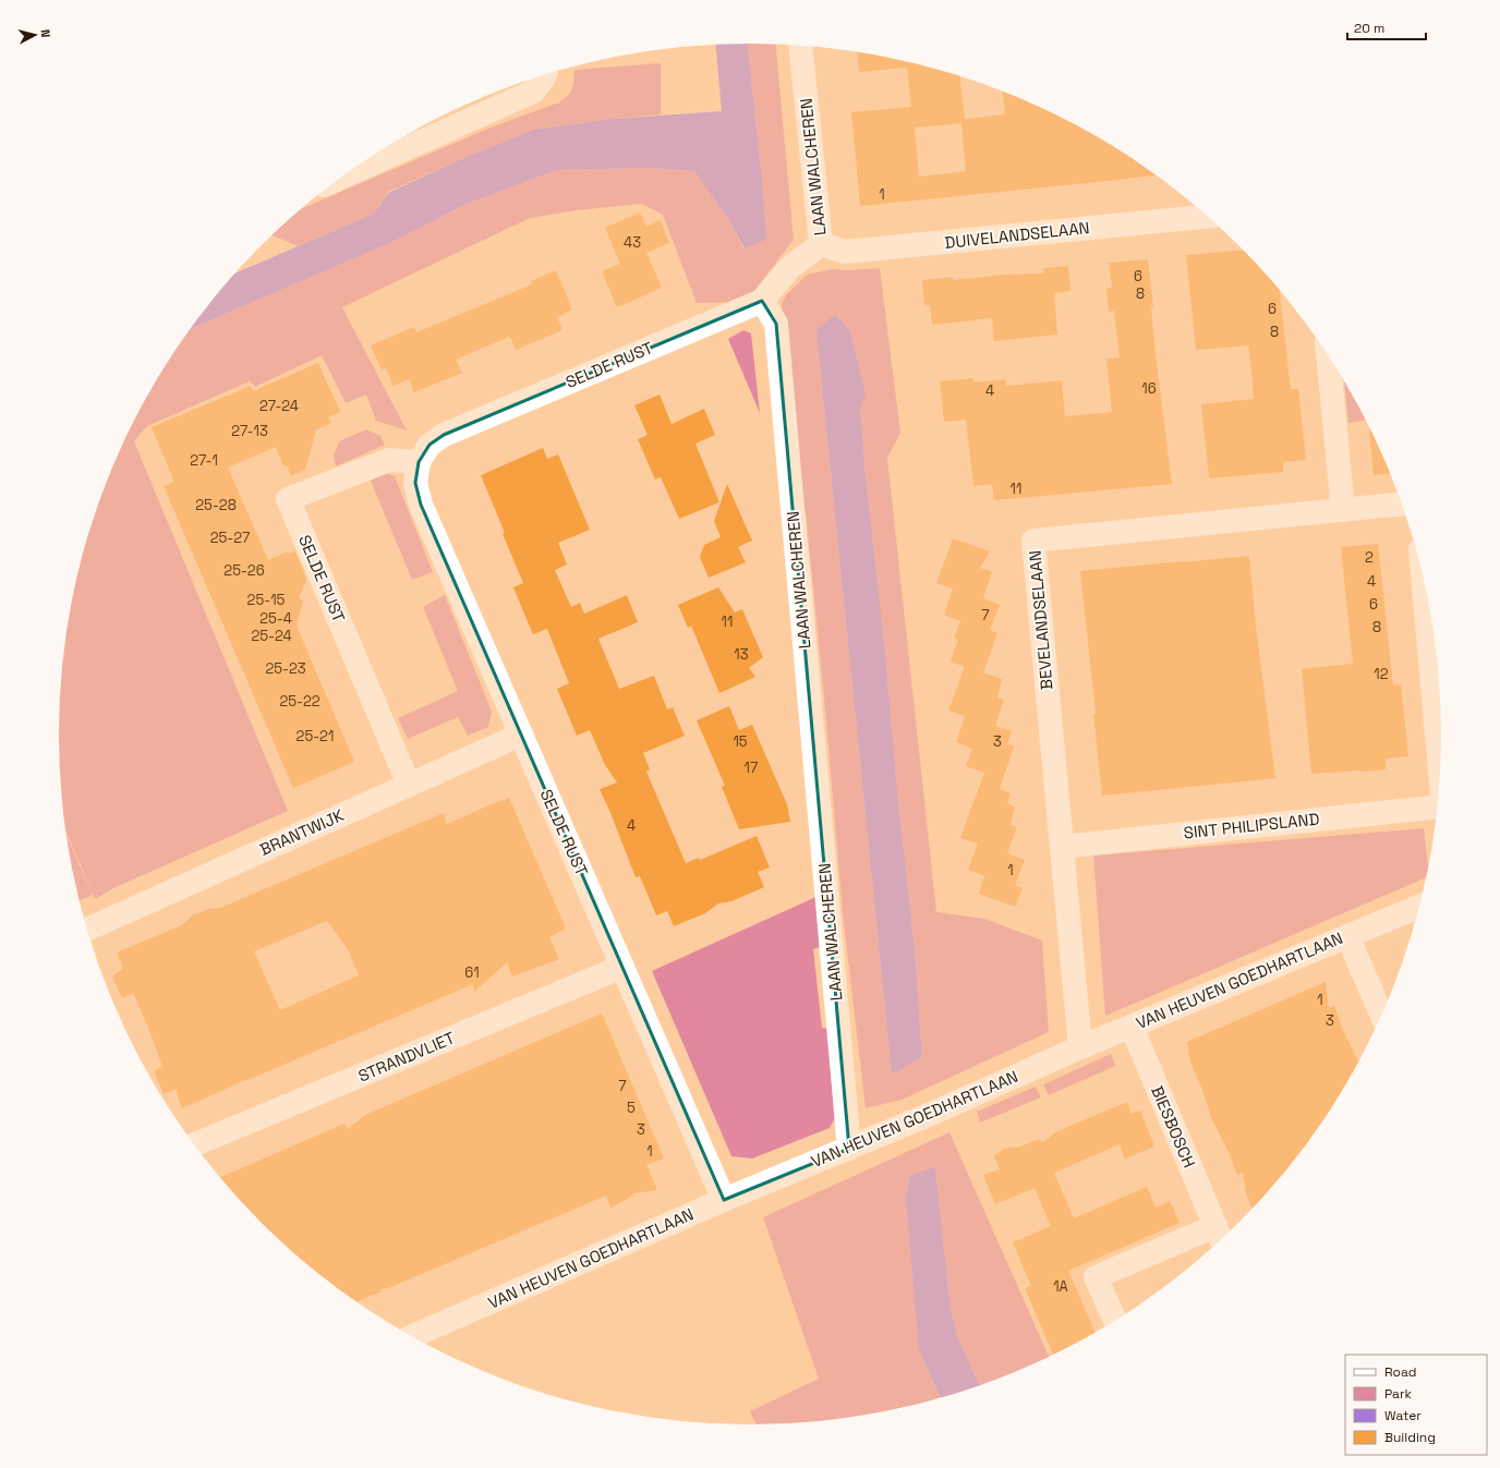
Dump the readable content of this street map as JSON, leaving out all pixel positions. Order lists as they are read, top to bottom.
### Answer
{
  "streets": {
    "street": [
      "LAAN WALCHEREN",
      "DUIVELANDSELAAN",
      "SELDE RUST",
      "BEVELANDSELAAN",
      "SINT PHILIPSLAND",
      "BRANTWIJK",
      "VAN HEUVEN GOEDHARTLAAN",
      "STRANDVLIET",
      "BIESBOSCH"
    ]
  },
  "crossings": [
    ["LAAN WALCHEREN", "DUIVELANDSELAAN"],
    ["LAAN WALCHEREN", "SELDE RUST"],
    ["LAAN WALCHEREN", "VAN HEUVEN GOEDHARTLAAN"],
    ["SELDE RUST", "BRANTWIJK"],
    ["SELDE RUST", "VAN HEUVEN GOEDHARTLAAN"],
    ["SELDE RUST", "STRANDVLIET"],
    ["BEVELANDSELAAN", "SINT PHILIPSLAND"],
    ["BEVELANDSELAAN", "VAN HEUVEN GOEDHARTLAAN"],
    ["VAN HEUVEN GOEDHARTLAAN", "BIESBOSCH"]
  ],
  "house_numbers": [
    "1",
    "43",
    "6",
    "8",
    "6",
    "8",
    "16",
    "4",
    "27-24",
    "27-13",
    "27-1",
    "11",
    "25-28",
    "25-27",
    "2",
    "25-26",
    "4",
    "25-15",
    "6",
    "7",
    "25-4",
    "11",
    "8",
    "25-24",
    "13",
    "25-23",
    "12",
    "25-22",
    "25-21",
    "15",
    "3",
    "17",
    "4",
    "1",
    "61",
    "1",
    "3",
    "7",
    "5",
    "3",
    "1",
    "1A"
  ],
  "legend": [
    "Road",
    "Park",
    "Water",
    "Building"
  ],
  "scale_bar": "20 m",
  "north": "right"
}
